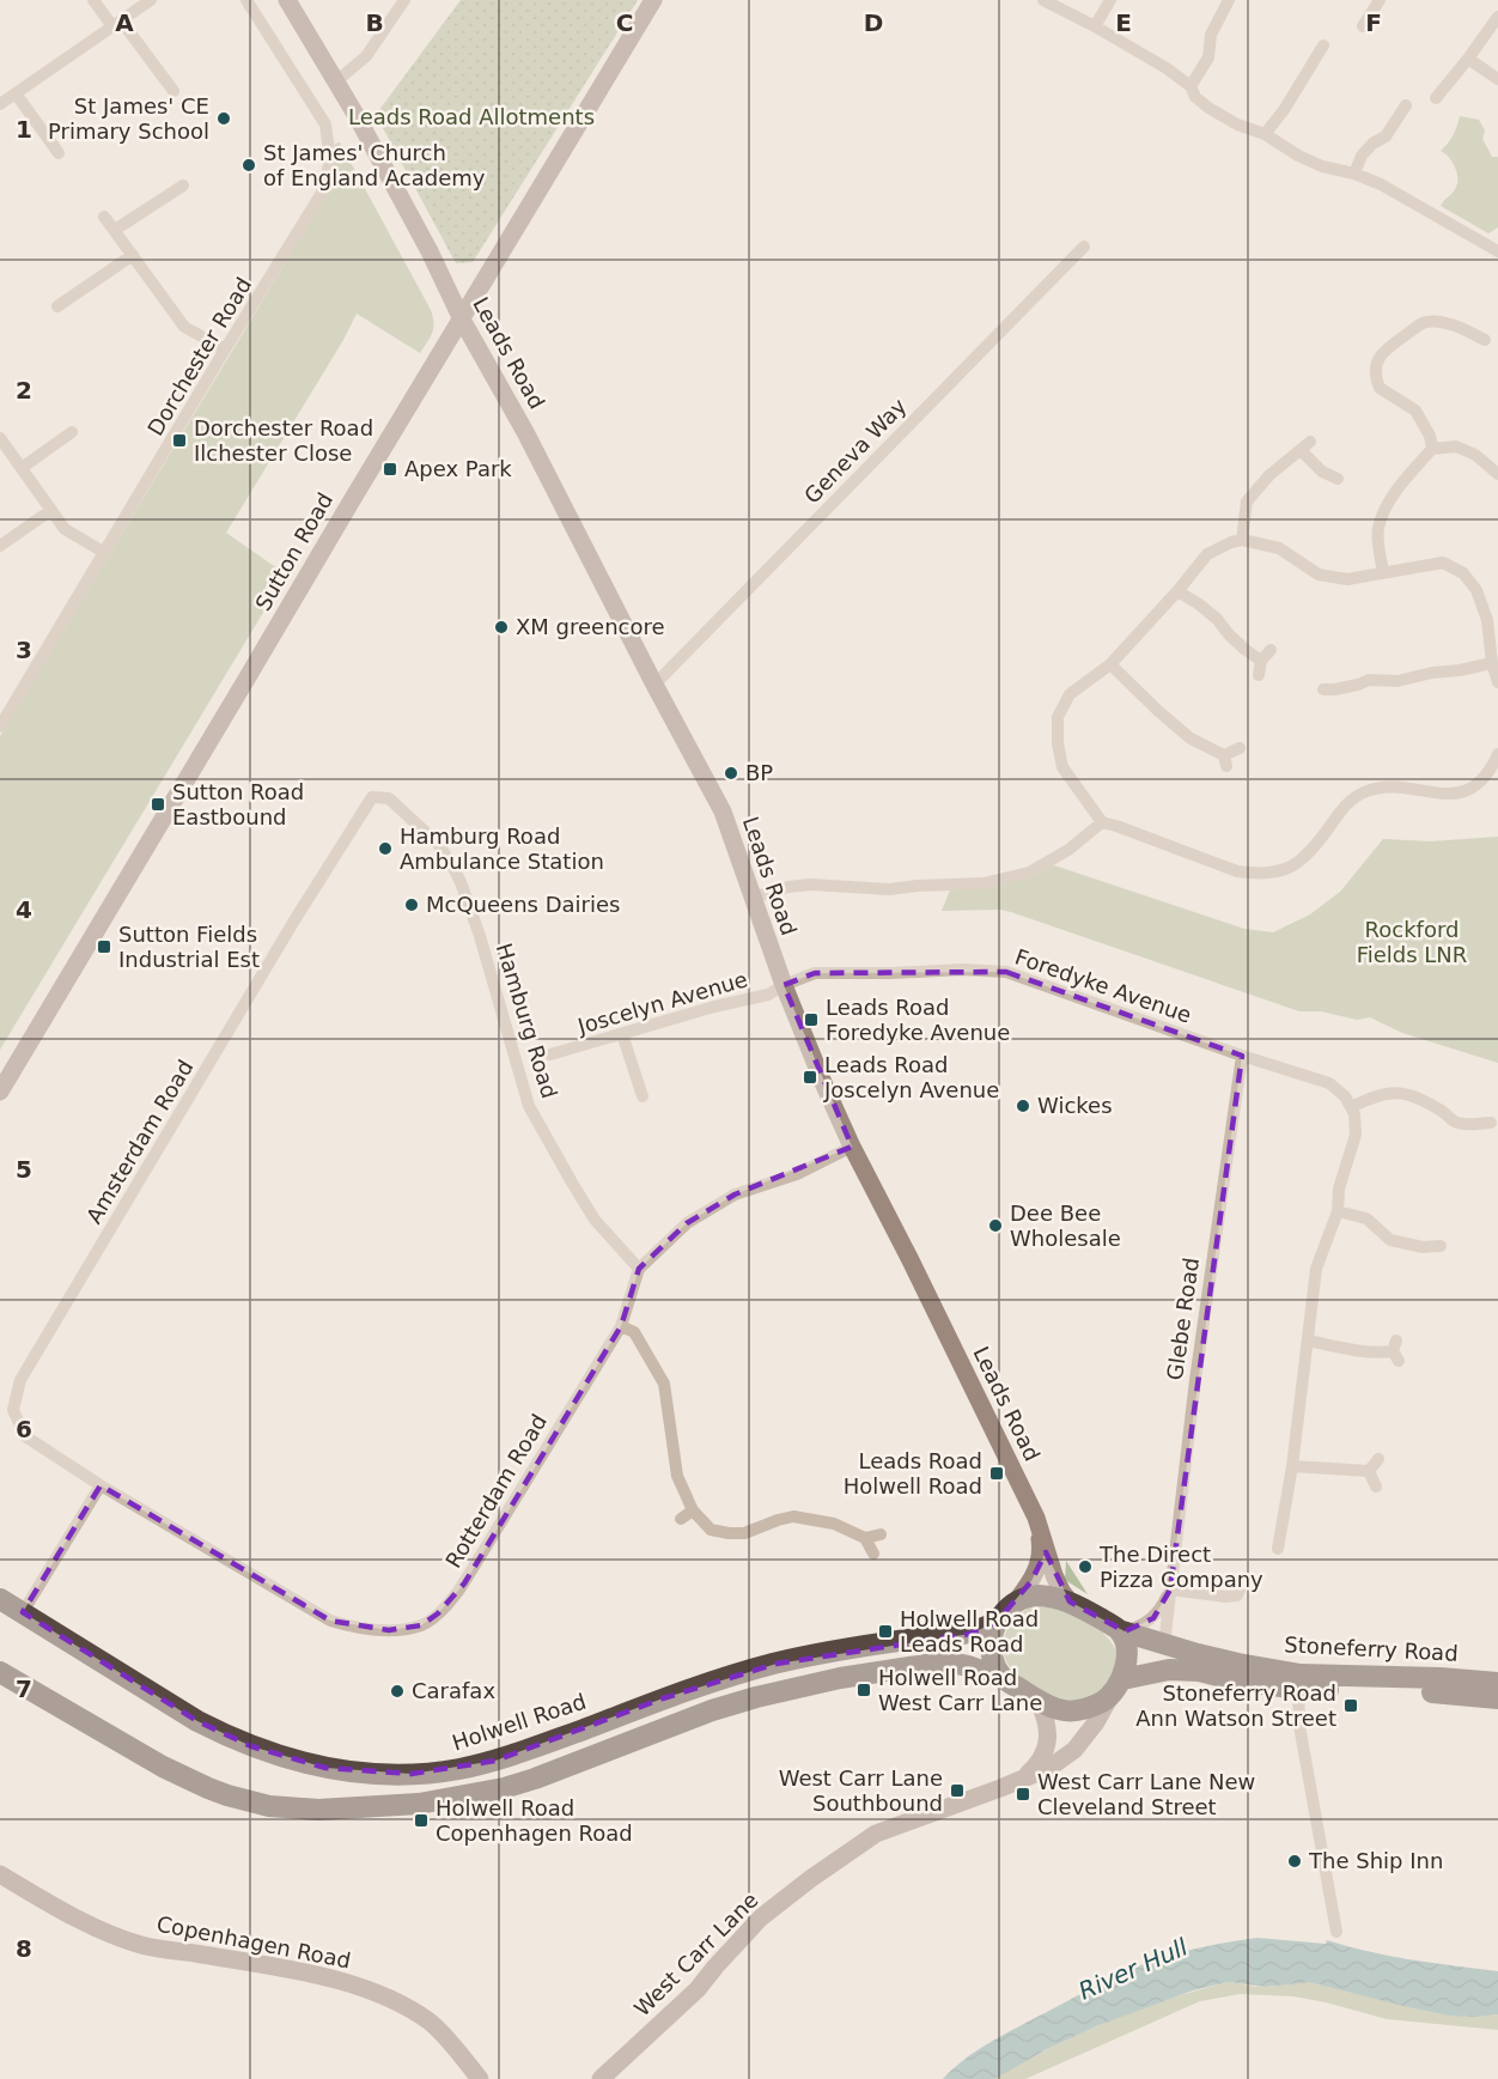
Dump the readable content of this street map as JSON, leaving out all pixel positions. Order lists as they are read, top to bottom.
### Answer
{
  "streets": {
    "highway": ["Stoneferry Road", "Holwell Road"],
    "street": [
      "Leads Road",
      "Dorchester Road",
      "Geneva Way",
      "Sutton Road",
      "Foredyke Avenue",
      "Joscelyn Avenue",
      "Hamburg Road",
      "Amsterdam Road",
      "Glebe Road",
      "Rotterdam Road",
      "Copenhagen Road",
      "West Carr Lane"
    ]
  },
  "crossings": [
    ["Leads Road", "Geneva Way"],
    ["Leads Road", "Sutton Road"],
    ["Leads Road", "Foredyke Avenue"],
    ["Leads Road", "Joscelyn Avenue"],
    ["Leads Road", "Glebe Road"],
    ["Leads Road", "Rotterdam Road"],
    ["Leads Road", "Stoneferry Road"],
    ["Leads Road", "Holwell Road"],
    ["Leads Road", "West Carr Lane"],
    ["Foredyke Avenue", "Joscelyn Avenue"],
    ["Foredyke Avenue", "Glebe Road"],
    ["Hamburg Road", "Amsterdam Road"],
    ["Hamburg Road", "Rotterdam Road"],
    ["Amsterdam Road", "Rotterdam Road"],
    ["Glebe Road", "Stoneferry Road"],
    ["Glebe Road", "Holwell Road"],
    ["Glebe Road", "West Carr Lane"],
    ["Stoneferry Road", "Holwell Road"],
    ["Stoneferry Road", "West Carr Lane"],
    ["Holwell Road", "West Carr Lane"]
  ],
  "water": ["River Hull"],
  "parks": ["Leads Road Allotments", "Rockford Fields LNR"],
  "places": {
    "other": [
      "St James' CE Primary School",
      "St James' Church of England Academy",
      "XM greencore",
      "BP",
      "Hamburg Road Ambulance Station",
      "McQueens Dairies",
      "Wickes",
      "Dee Bee Wholesale",
      "The Direct Pizza Company",
      "Carafax",
      "The Ship Inn"
    ],
    "transit": [
      "Dorchester Road Ilchester Close",
      "Apex Park",
      "Sutton Road Eastbound",
      "Sutton Fields Industrial Est",
      "Leads Road Foredyke Avenue",
      "Leads Road Joscelyn Avenue",
      "Leads Road Holwell Road",
      "Holwell Road Leads Road",
      "Holwell Road West Carr Lane",
      "Stoneferry Road Ann Watson Street",
      "West Carr Lane Southbound",
      "West Carr Lane New Cleveland Street",
      "Holwell Road Copenhagen Road"
    ]
  },
  "grid": {
    "columns": [
      "A",
      "B",
      "C",
      "D",
      "E",
      "F"
    ],
    "rows": [
      "1",
      "2",
      "3",
      "4",
      "5",
      "6",
      "7",
      "8"
    ]
  }
}
